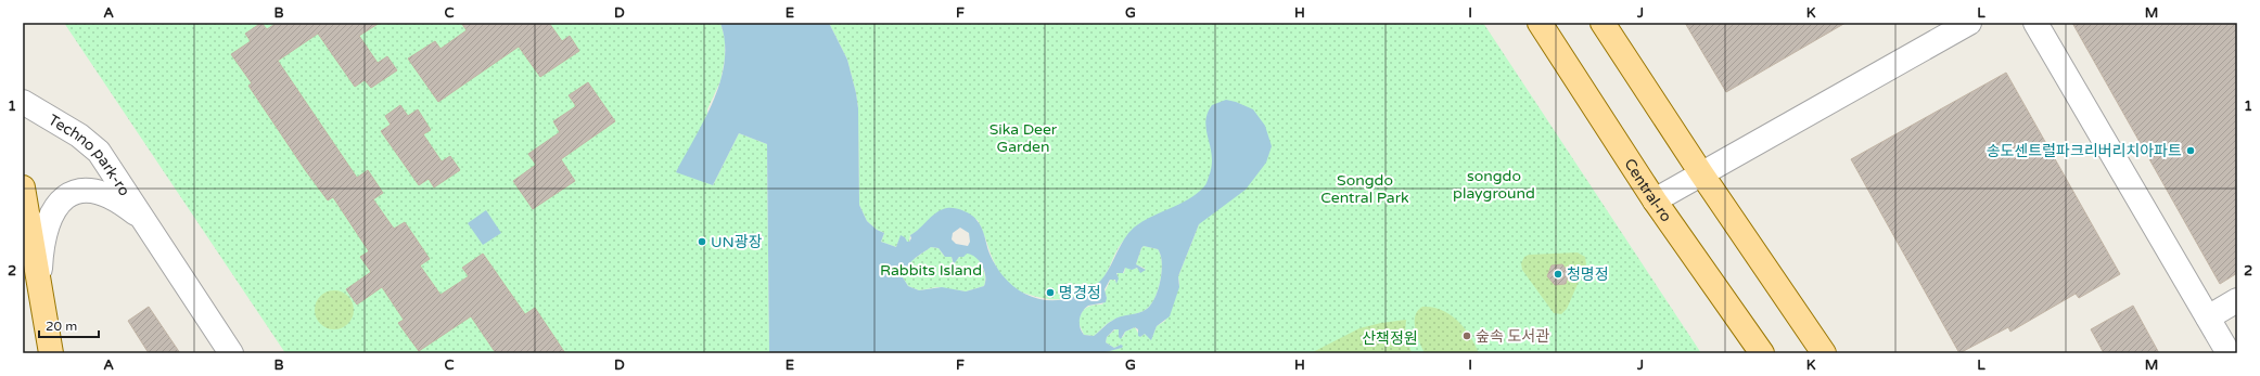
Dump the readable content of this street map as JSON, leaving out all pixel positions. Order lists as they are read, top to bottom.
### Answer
{
  "streets": {
    "main road": ["Central-ro"],
    "street": ["Techno park-ro"]
  },
  "parks": [
    "Sika Deer Garden",
    "songdo playground",
    "Songdo Central Park",
    "Rabbits Island",
    "산책정원"
  ],
  "places": [
    "송도센트럴파크리버리치아파트",
    "UN광장",
    "청명정",
    "명경정",
    "숲속 도서관"
  ],
  "scale_bar": "20 m",
  "grid": {
    "columns": [
      "A",
      "B",
      "C",
      "D",
      "E",
      "F",
      "G",
      "H",
      "I",
      "J",
      "K",
      "L",
      "M"
    ],
    "rows": ["1", "2"]
  }
}
